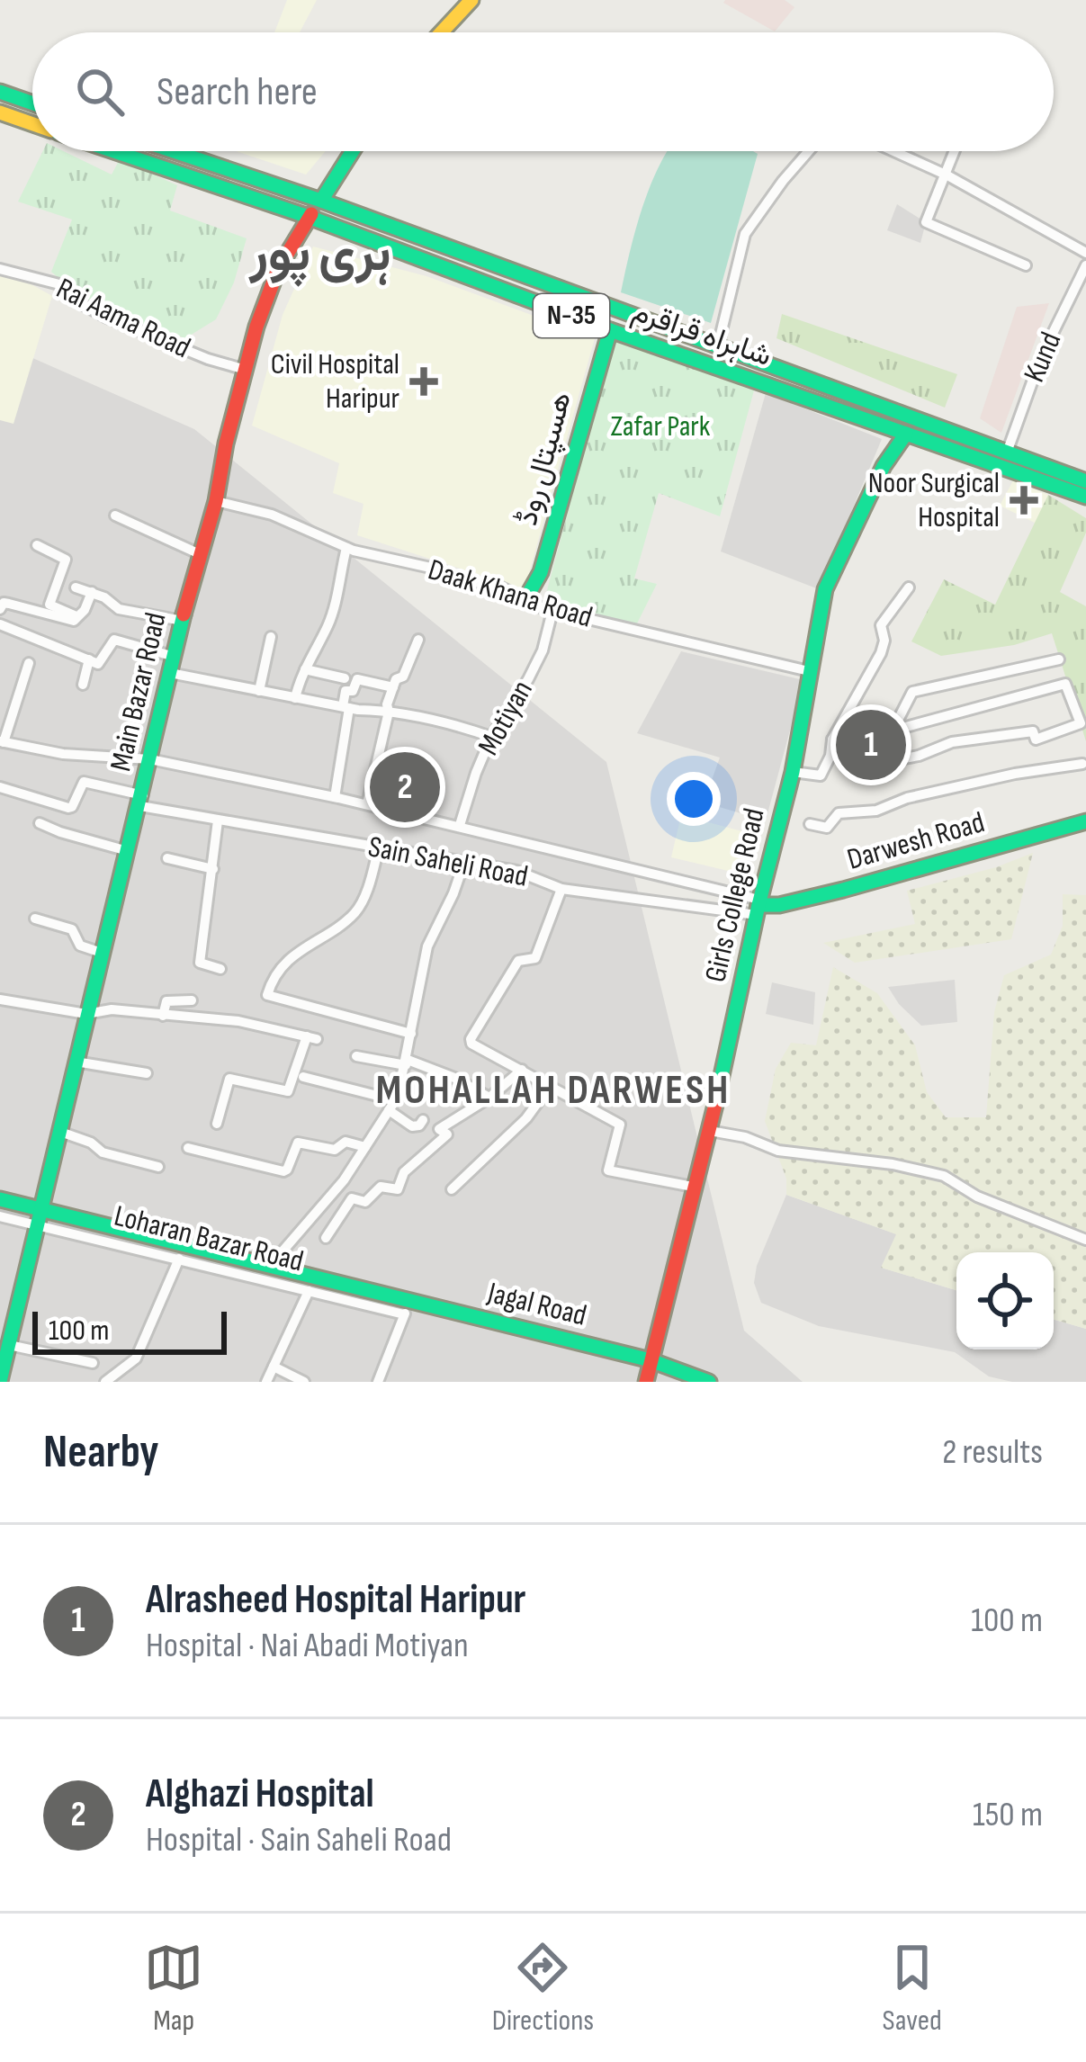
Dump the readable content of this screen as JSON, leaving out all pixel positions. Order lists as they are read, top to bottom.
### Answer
{
  "streets": {
    "main road": [
      "N-35",
      "شاہراہ قراقرم",
      "ھسپتال روڈ",
      "Main Bazar Road",
      "Darwesh Road",
      "Girls College Road",
      "Loharan Bazar Road",
      "Jagal Road"
    ],
    "street": [
      "Rai Aama Road",
      "Kund",
      "Daak Khana Road",
      "Motiyan",
      "Sain Saheli Road"
    ]
  },
  "crossings": [
    ["Rai Aama Road", "Main Bazar Road"],
    ["شاہراہ قراقرم", "Kund"],
    ["شاہراہ قراقرم", "ھسپتال روڈ"],
    ["شاہراہ قراقرم", "Main Bazar Road"],
    ["شاہراہ قراقرم", "Girls College Road"],
    ["ھسپتال روڈ", "Daak Khana Road"],
    ["Daak Khana Road", "Main Bazar Road"],
    ["Daak Khana Road", "Motiyan"],
    ["Daak Khana Road", "Girls College Road"],
    ["Main Bazar Road", "Sain Saheli Road"],
    ["Main Bazar Road", "Loharan Bazar Road"],
    ["Main Bazar Road", "Jagal Road"],
    ["Motiyan", "Sain Saheli Road"],
    ["Darwesh Road", "Sain Saheli Road"],
    ["Darwesh Road", "Girls College Road"],
    ["Sain Saheli Road", "Girls College Road"],
    ["Girls College Road", "Jagal Road"],
    ["Loharan Bazar Road", "Jagal Road"]
  ],
  "districts": ["ہری پور", "MOHALLAH DARWESH"],
  "parks": ["Zafar Park"],
  "places": {
    "health": ["Civil Hospital Haripur", "Noor Surgical Hospital"]
  },
  "scale_bar": "100 m",
  "page": {
    "search": "Search here",
    "pins": ["1", "2"],
    "scale": "100 m",
    "heading": ["Nearby", "2 results"],
    "list": [
      {
        "mark": "1",
        "name": "Alrasheed Hospital Haripur",
        "note": "Hospital · Nai Abadi Motiyan",
        "value": "100 m"
      },
      {
        "mark": "2",
        "name": "Alghazi Hospital",
        "note": "Hospital · Sain Saheli Road",
        "value": "150 m"
      }
    ],
    "nav": ["Map", "Directions", "Saved"]
  }
}
